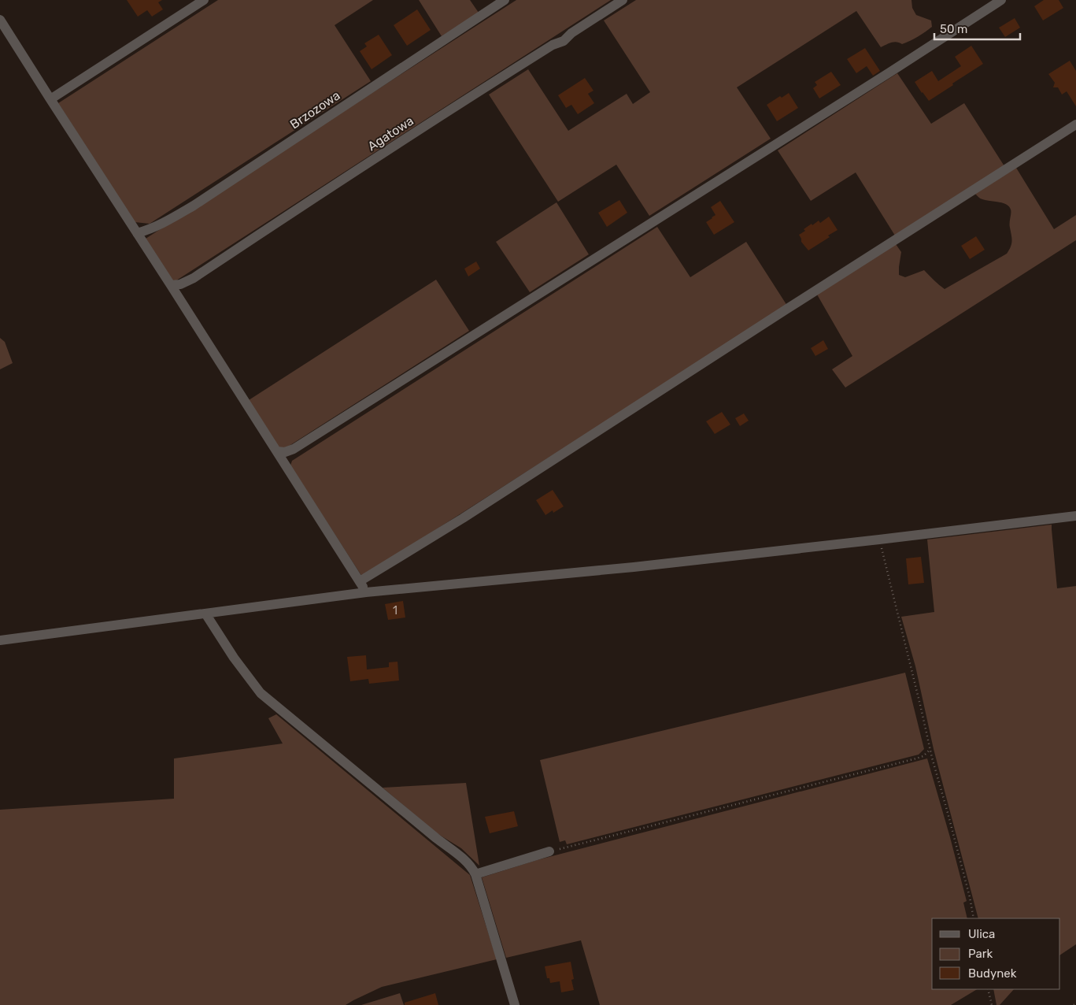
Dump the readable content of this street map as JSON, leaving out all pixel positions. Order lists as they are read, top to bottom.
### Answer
{
  "streets": {
    "street": ["Brzozowa", "Agatowa"]
  },
  "house_numbers": ["1"],
  "legend": ["Ulica", "Park", "Budynek"],
  "scale_bar": "50 m"
}
